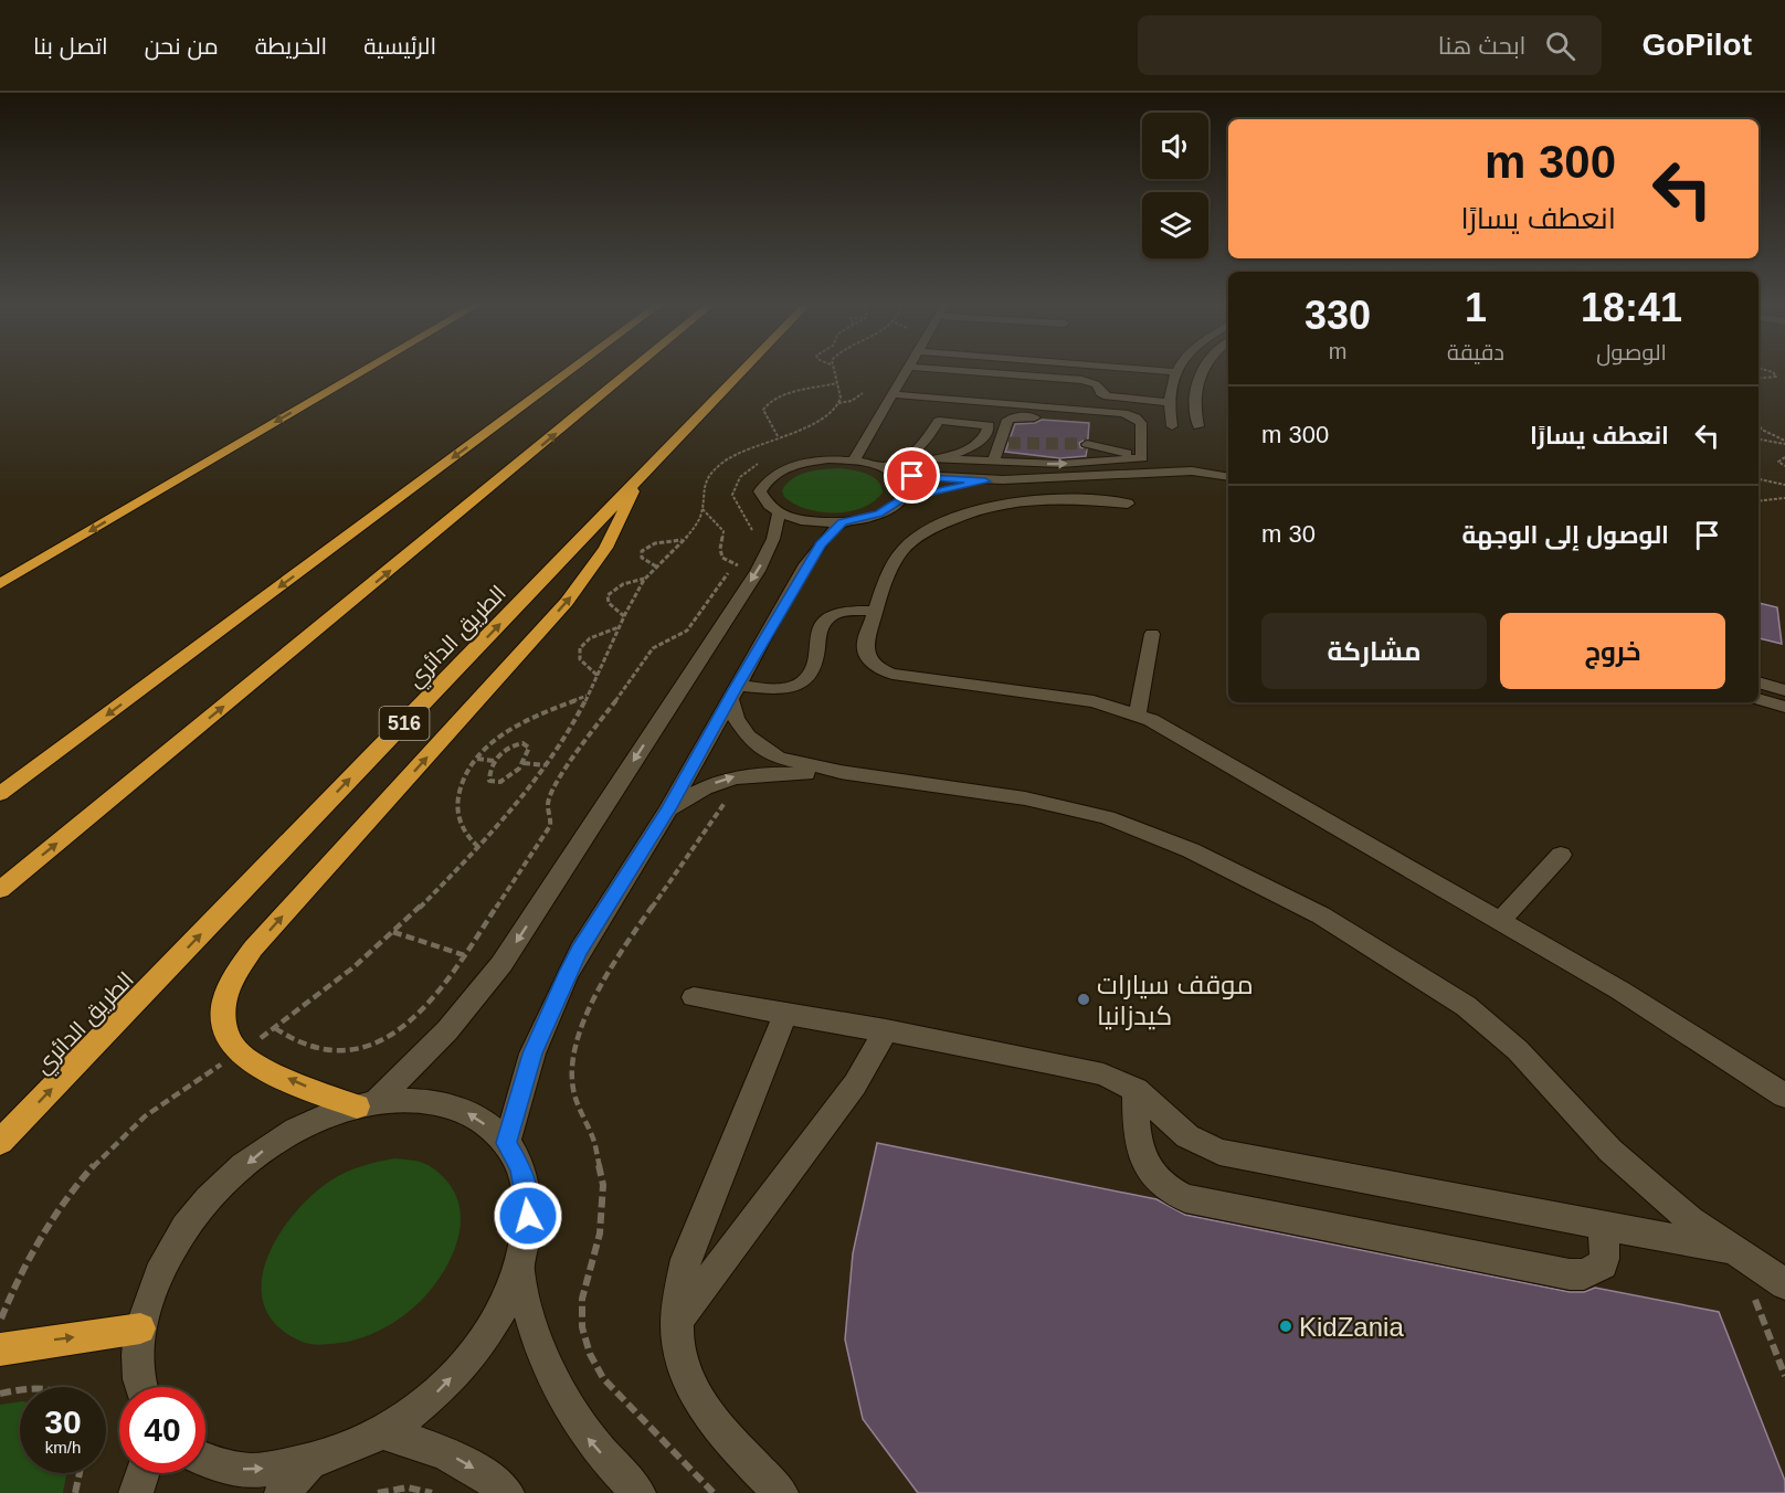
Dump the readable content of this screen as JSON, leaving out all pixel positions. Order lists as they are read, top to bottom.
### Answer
{
  "streets": {
    "highway": ["الطريق الدائري", "516"]
  },
  "places": ["موقف سيارات كيدزانيا", "KidZania"],
  "page": {
    "header": "GoPilot",
    "search": "ابحث هنا",
    "nav": [
      "الرئيسية",
      "الخريطة",
      "من نحن",
      "اتصل بنا"
    ],
    "turn": ["300 m", "انعطف يسارًا"],
    "eta": [
      "18:41",
      "الوصول",
      "1",
      "دقيقة",
      "330",
      "m"
    ],
    "list": [
      {
        "name": "انعطف يسارًا",
        "value": "300 m"
      },
      {
        "name": "الوصول إلى الوجهة",
        "value": "30 m"
      }
    ],
    "buttons": ["خروج", "مشاركة"],
    "speed": "30 km/h",
    "limit": "40"
  }
}
